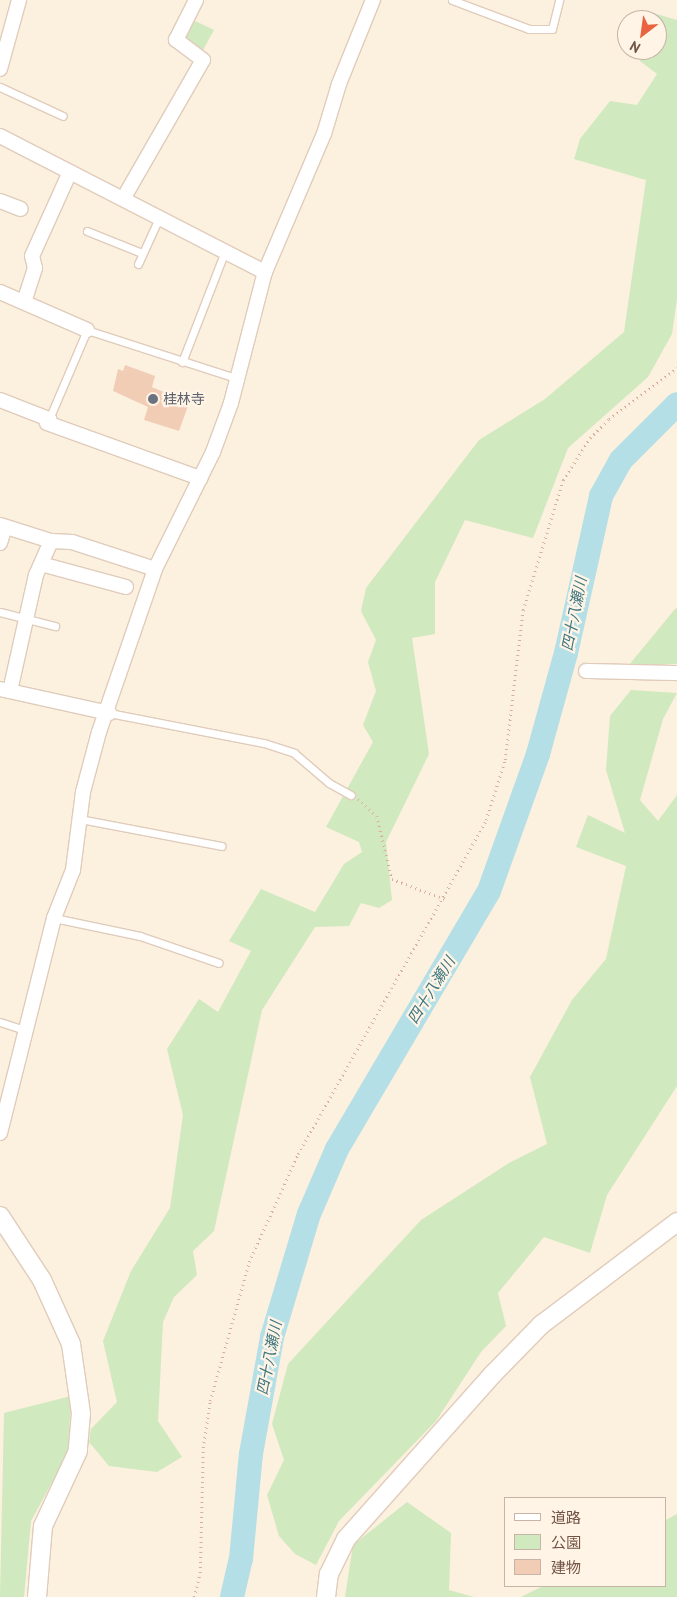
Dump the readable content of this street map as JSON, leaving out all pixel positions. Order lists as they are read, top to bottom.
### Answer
{
  "water": ["四十八瀬川"],
  "places": ["桂林寺"],
  "legend": ["道路", "公園", "建物"],
  "north": "bottom left"
}
